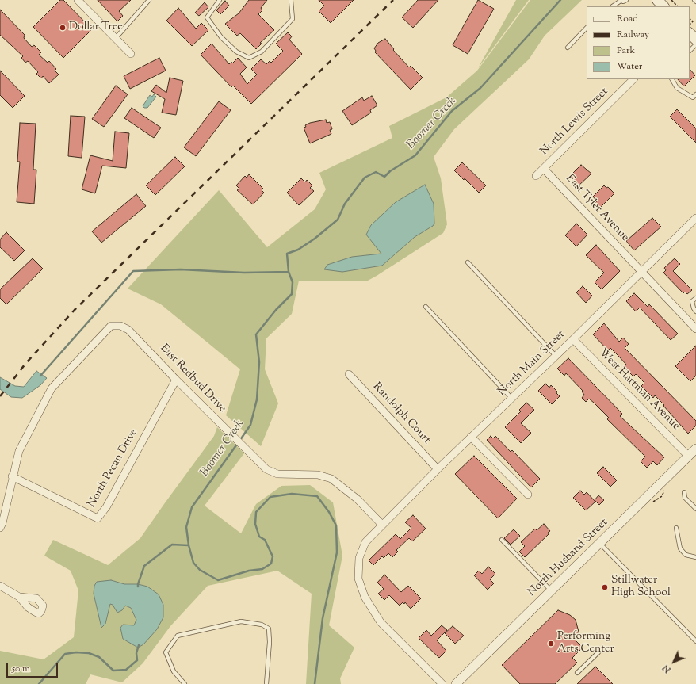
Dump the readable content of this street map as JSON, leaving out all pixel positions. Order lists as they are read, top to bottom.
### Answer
{
  "streets": {
    "street": [
      "North Lewis Street",
      "East Tyler Avenue",
      "North Main Street",
      "East Redbud Drive",
      "West Hartman Avenue",
      "Randolph Court",
      "North Pecan Drive",
      "North Husband Street"
    ]
  },
  "crossings": [
    ["North Lewis Street", "East Tyler Avenue"],
    ["East Tyler Avenue", "North Main Street"],
    ["North Main Street", "East Redbud Drive"],
    ["North Main Street", "West Hartman Avenue"],
    ["North Main Street", "Randolph Court"],
    ["East Redbud Drive", "North Pecan Drive"],
    ["West Hartman Avenue", "North Husband Street"]
  ],
  "water": ["Boomer Creek"],
  "places": ["Dollar Tree", "Stillwater High School", "Performing Arts Center"],
  "legend": [
    "Road",
    "Railway",
    "Park",
    "Water"
  ],
  "scale_bar": "50 m",
  "north": "bottom left"
}
